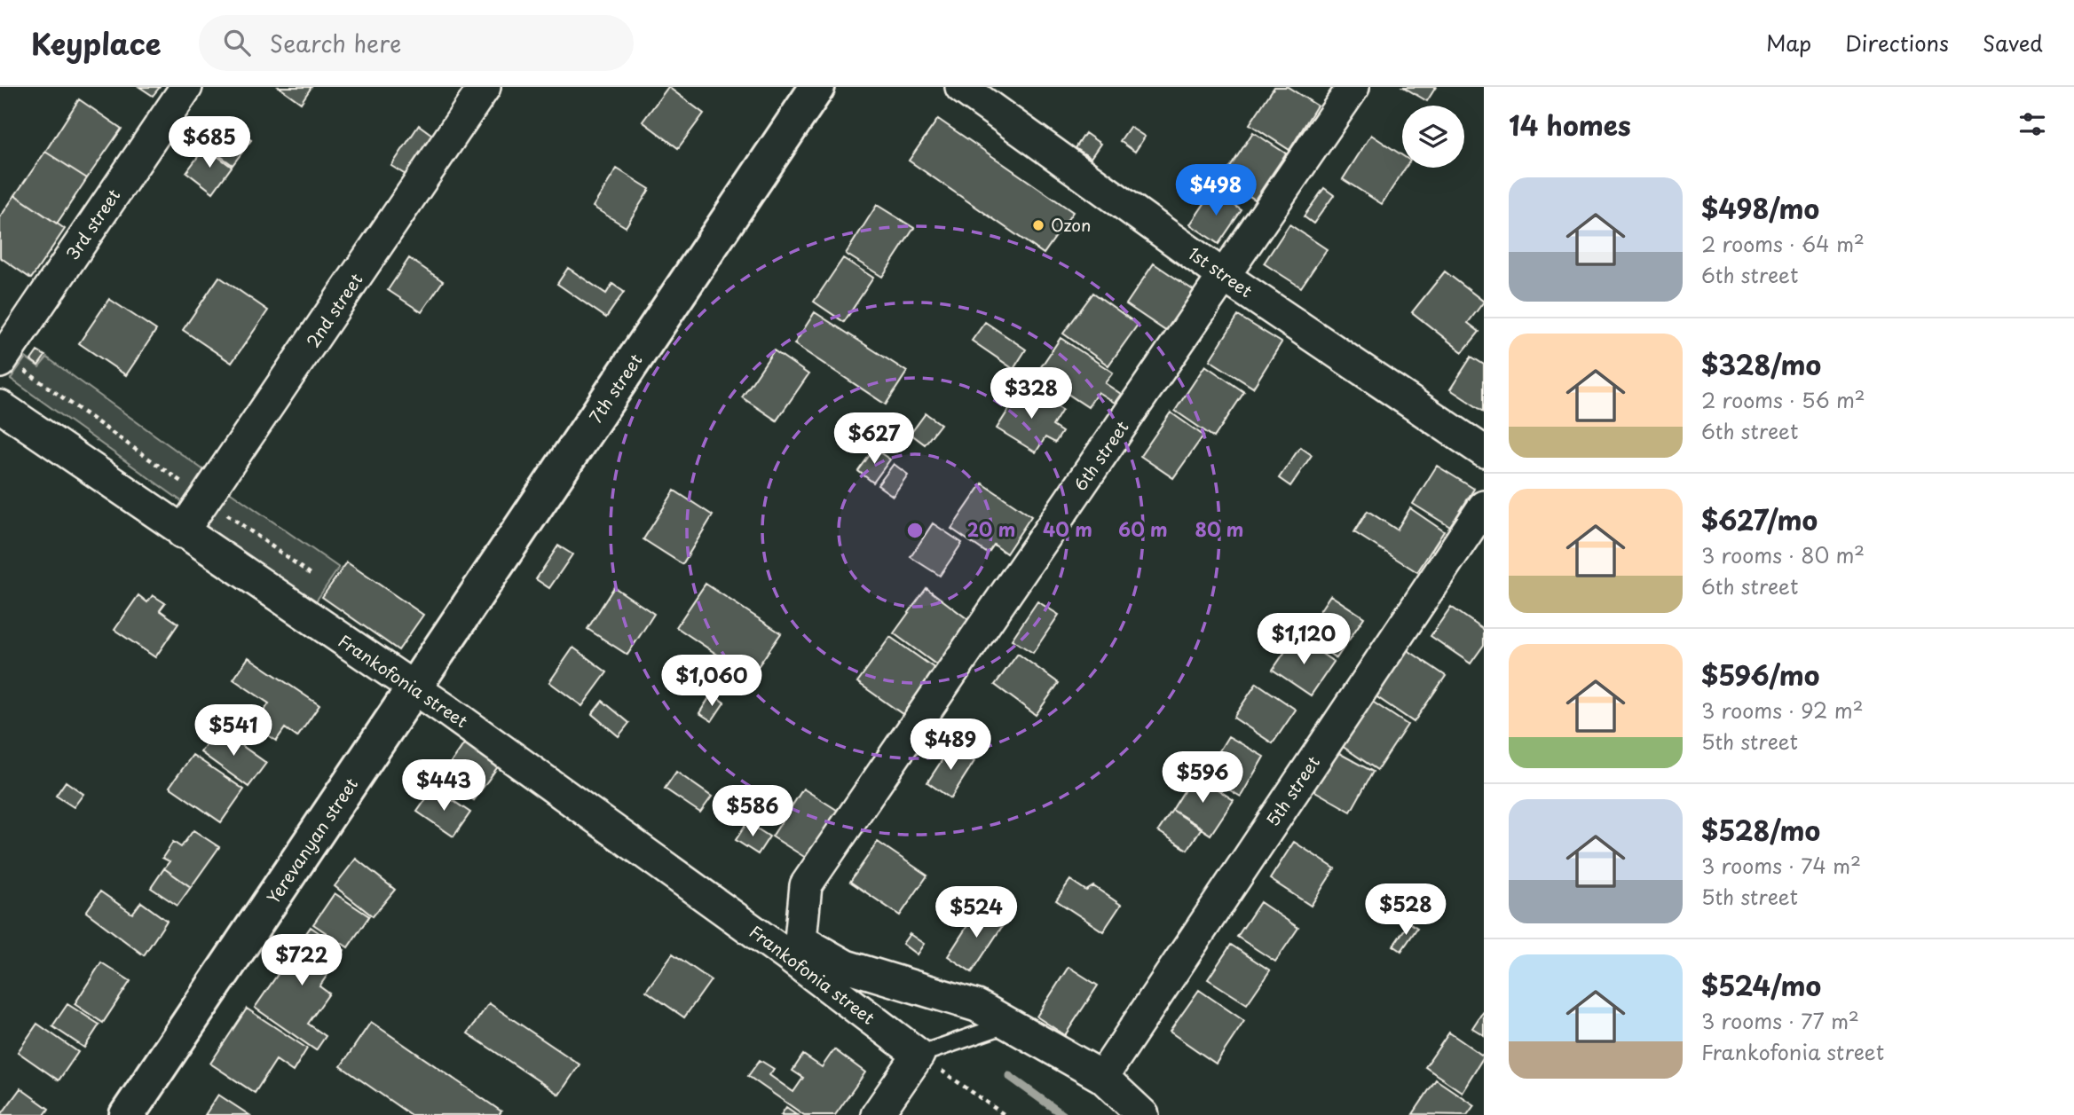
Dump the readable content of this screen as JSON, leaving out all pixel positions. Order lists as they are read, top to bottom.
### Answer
{
  "streets": {
    "main road": ["7th street", "Yerevanyan street"],
    "street": [
      "3rd street",
      "1st street",
      "2nd street",
      "6th street",
      "Frankofonia street",
      "5th street"
    ]
  },
  "crossings": [
    ["1st street", "6th street"],
    ["2nd street", "Frankofonia street"],
    ["7th street", "Frankofonia street"],
    ["7th street", "Yerevanyan street"],
    ["6th street", "Frankofonia street"],
    ["Frankofonia street", "Yerevanyan street"]
  ],
  "places": ["Ozon"],
  "page": {
    "header": "Keyplace",
    "search": "Search here",
    "nav": ["Map", "Directions", "Saved"],
    "heading": "14 homes",
    "price": [
      "$685",
      "$498",
      "$328",
      "$627",
      "$1,120",
      "$1,060",
      "$541",
      "$489",
      "$596",
      "$443",
      "$586",
      "$528",
      "$524",
      "$722"
    ],
    "list": [
      {
        "name": "$498/mo",
        "note": "2 rooms · 64 m² · 6th street"
      },
      {
        "name": "$328/mo",
        "note": "2 rooms · 56 m² · 6th street"
      },
      {
        "name": "$627/mo",
        "note": "3 rooms · 80 m² · 6th street"
      },
      {
        "name": "$596/mo",
        "note": "3 rooms · 92 m² · 5th street"
      },
      {
        "name": "$528/mo",
        "note": "3 rooms · 74 m² · 5th street"
      },
      {
        "name": "$524/mo",
        "note": "3 rooms · 77 m² · Frankofonia street"
      }
    ]
  },
  "rings": [
    "20 m",
    "40 m",
    "60 m",
    "80 m"
  ]
}
